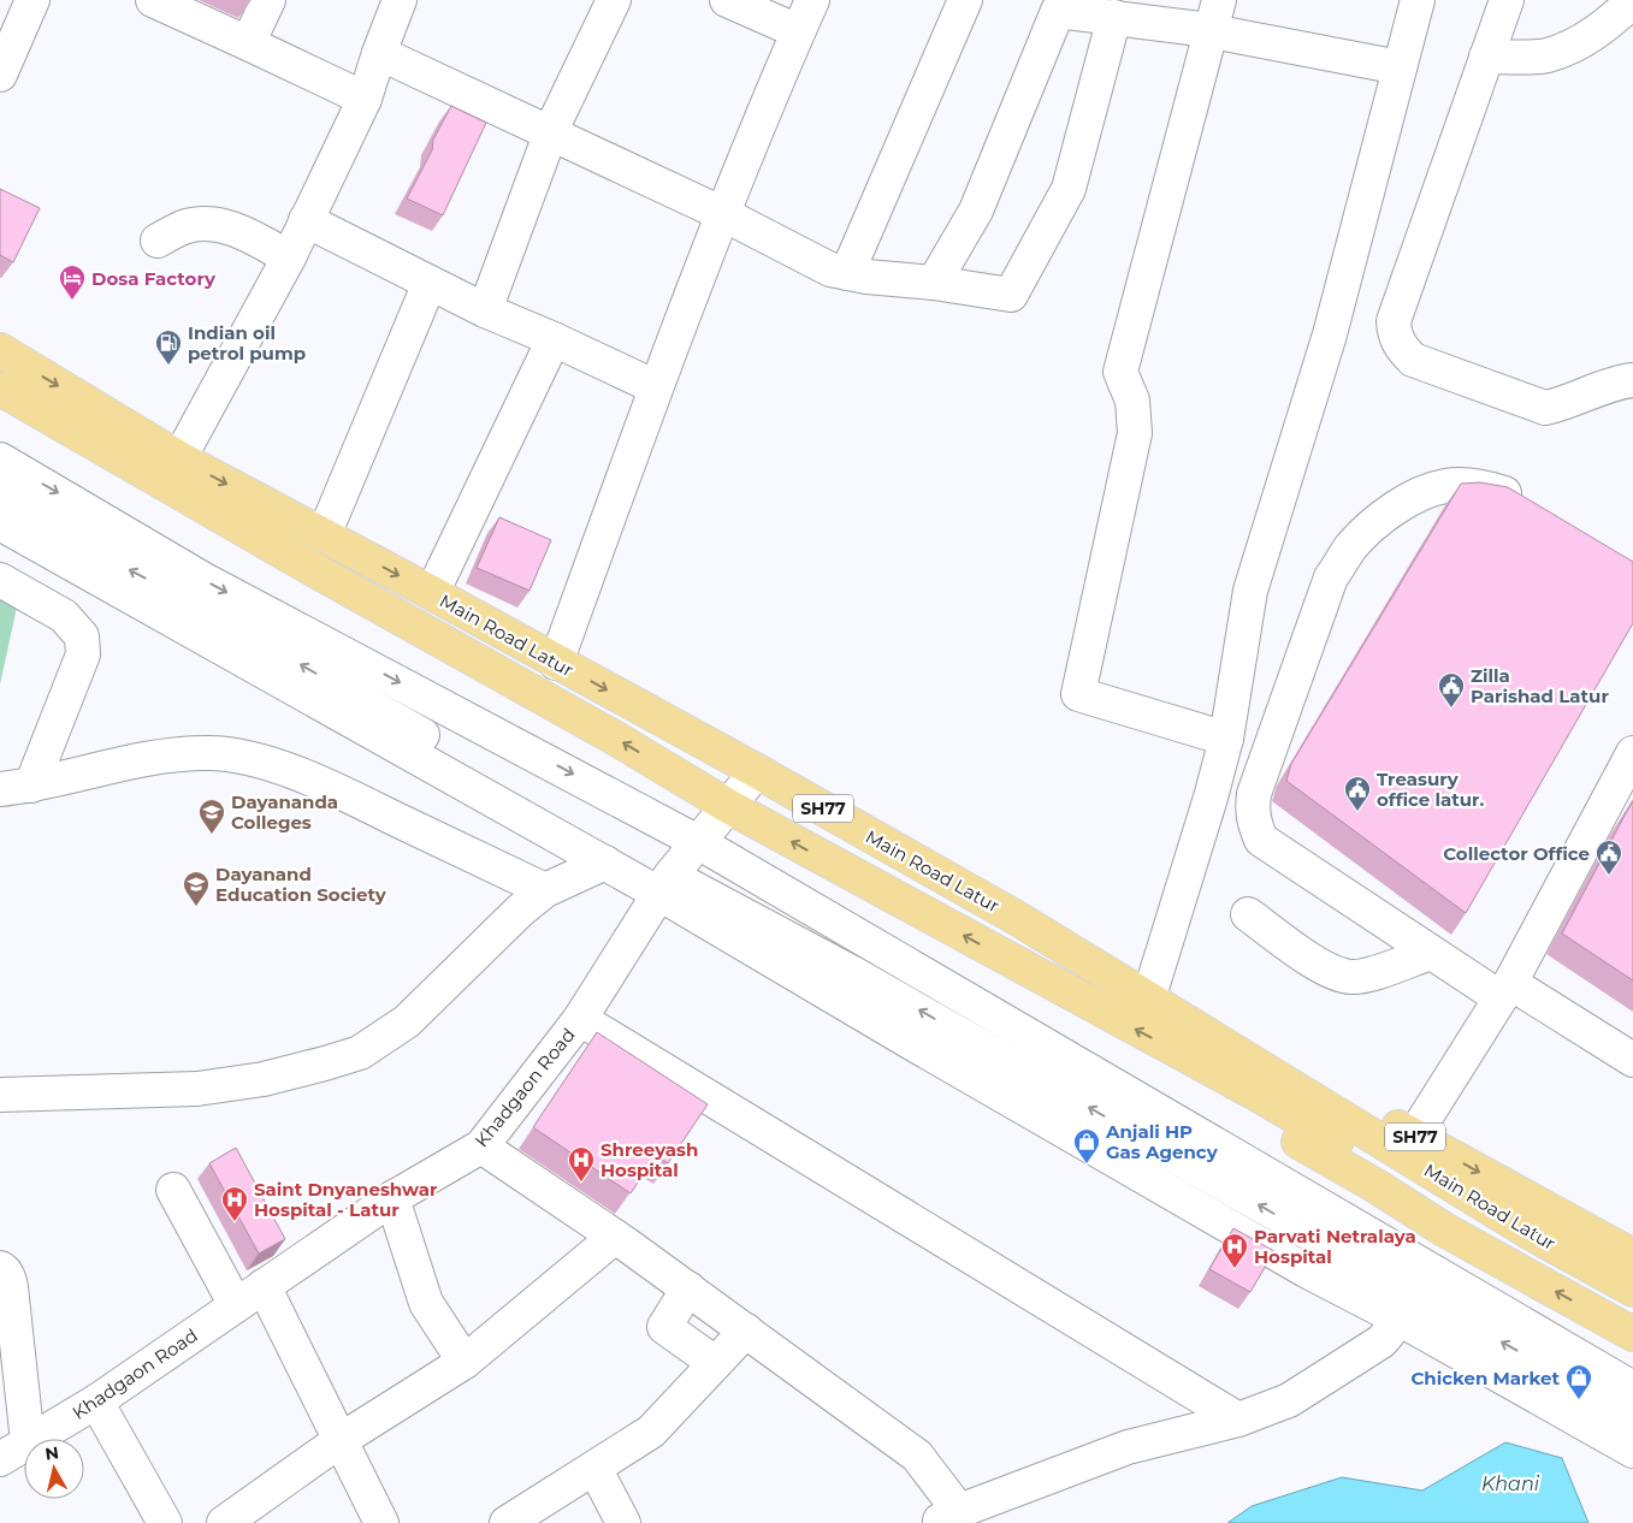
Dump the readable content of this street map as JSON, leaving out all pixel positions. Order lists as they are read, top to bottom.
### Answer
{
  "streets": {
    "main road": ["Main Road Latur", "SH77"],
    "street": ["Khadgaon Road"]
  },
  "crossings": [
    ["Main Road Latur", "SH77"],
    ["Main Road Latur", "Khadgaon Road"]
  ],
  "water": ["Khani"],
  "places": {
    "hotel": ["Dosa Factory"],
    "fuel station": ["Indian oil petrol pump"],
    "public building": ["Zilla Parishad Latur", "Treasury office latur.", "Collector Office"],
    "school or university": ["Dayananda Colleges", "Dayanand Education Society"],
    "shop": ["Anjali HP Gas Agency", "Chicken Market"],
    "hospital": ["Shreeyash Hospital", "Saint Dnyaneshwar Hospital - Latur", "Parvati Netralaya Hospital"]
  },
  "north": "top"
}
